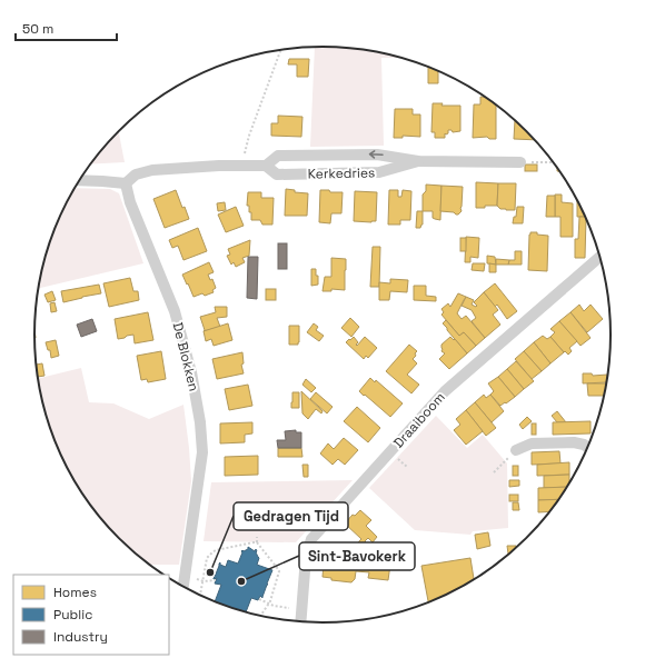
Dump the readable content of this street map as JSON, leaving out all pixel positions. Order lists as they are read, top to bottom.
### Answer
{
  "streets": {
    "street": ["Kerkedries", "De Blokken", "Draaiboom"]
  },
  "crossings": [
    ["Kerkedries", "De Blokken"]
  ],
  "places": ["Gedragen Tijd", "Sint-Bavokerk"],
  "legend": ["Homes", "Public", "Industry"],
  "scale_bar": "50 m"
}
